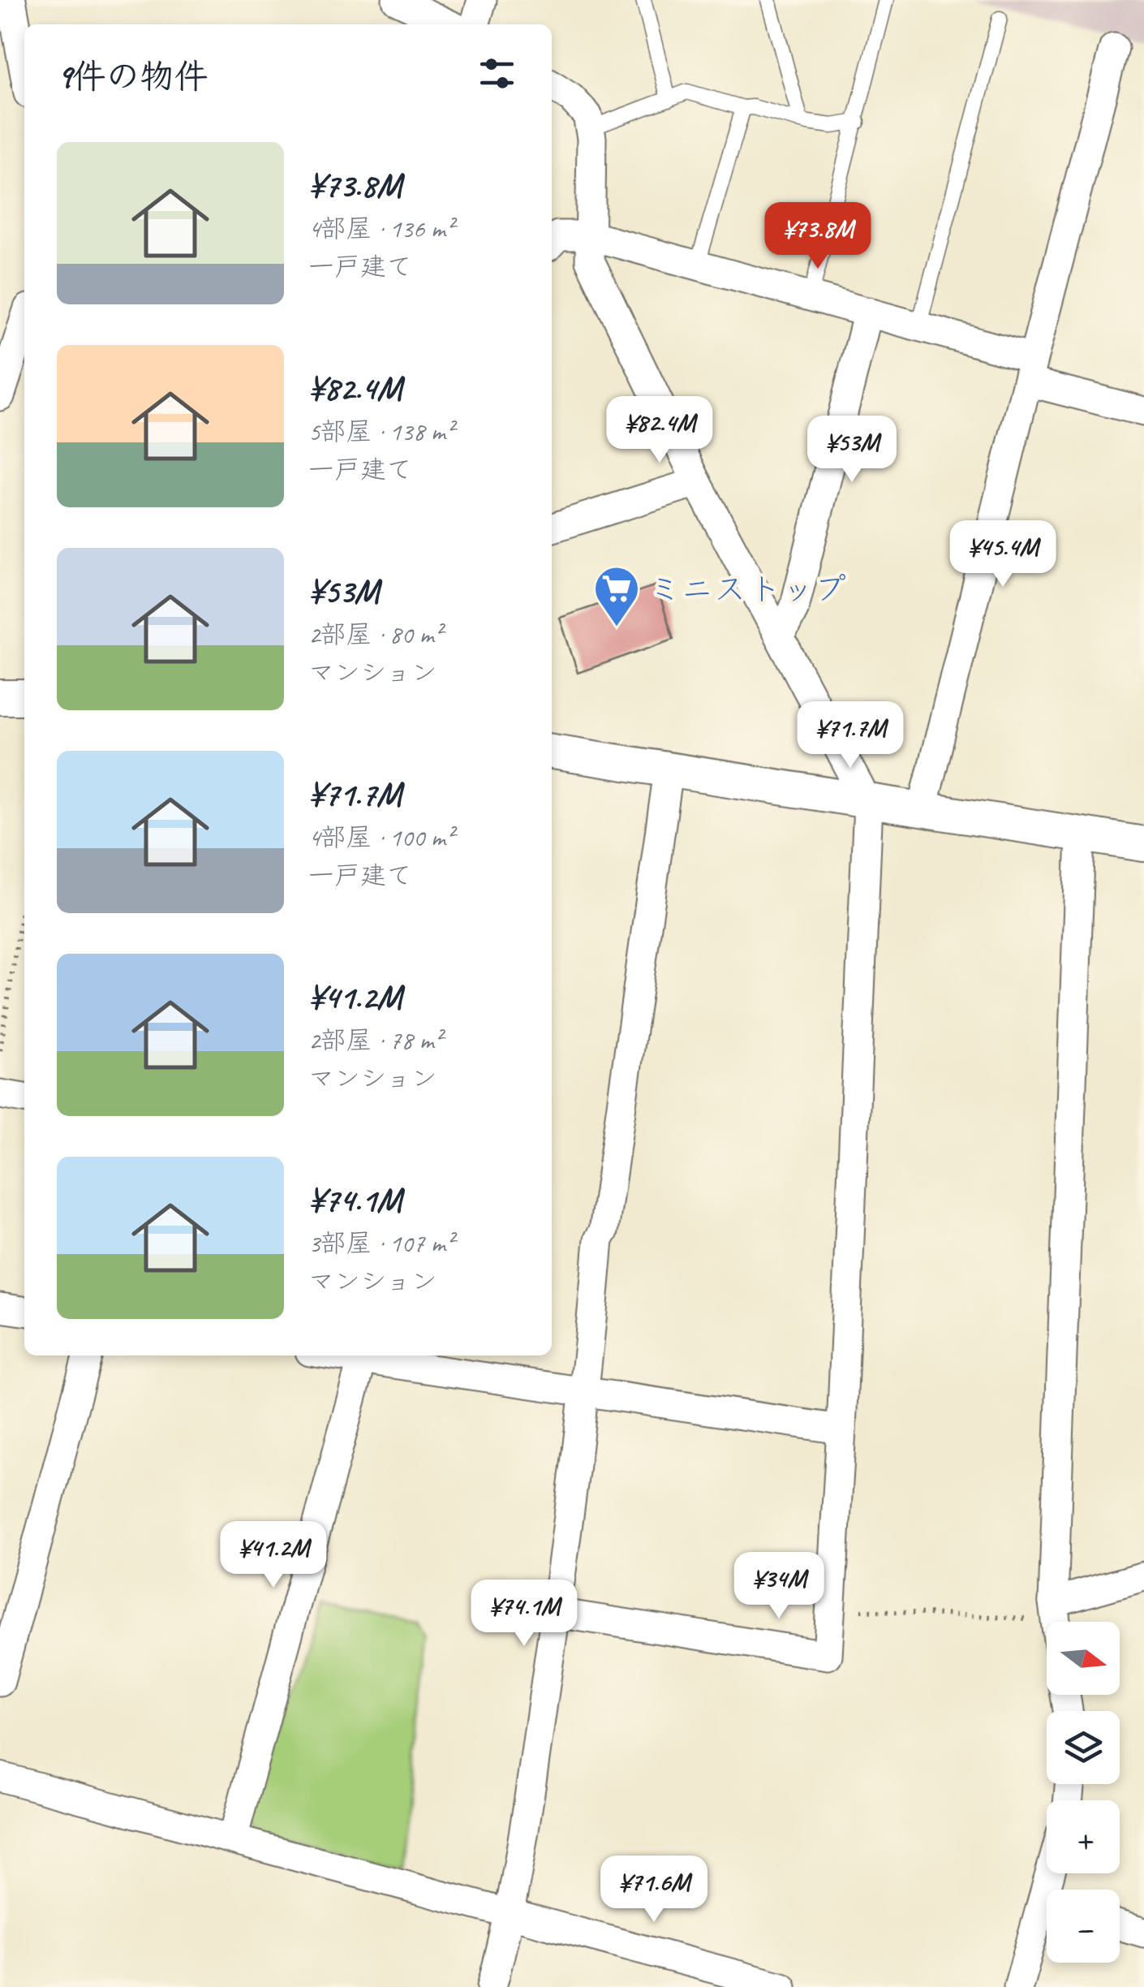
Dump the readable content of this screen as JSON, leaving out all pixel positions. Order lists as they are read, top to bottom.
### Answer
{
  "places": {
    "supermarket": ["ミニストップ"]
  },
  "north": "right",
  "page": {
    "heading": "9件の物件",
    "list": [
      {
        "name": "¥73.8M",
        "note": "4部屋 · 136 m² · 一戸建て"
      },
      {
        "name": "¥82.4M",
        "note": "5部屋 · 138 m² · 一戸建て"
      },
      {
        "name": "¥53M",
        "note": "2部屋 · 80 m² · マンション"
      },
      {
        "name": "¥71.7M",
        "note": "4部屋 · 100 m² · 一戸建て"
      },
      {
        "name": "¥41.2M",
        "note": "2部屋 · 78 m² · マンション"
      },
      {
        "name": "¥74.1M",
        "note": "3部屋 · 107 m² · マンション"
      }
    ],
    "price": [
      "¥73.8M",
      "¥82.4M",
      "¥53M",
      "¥45.4M",
      "¥71.7M",
      "¥41.2M",
      "¥34M",
      "¥74.1M",
      "¥71.6M"
    ],
    "map_buttons": ["+", "−"]
  }
}
